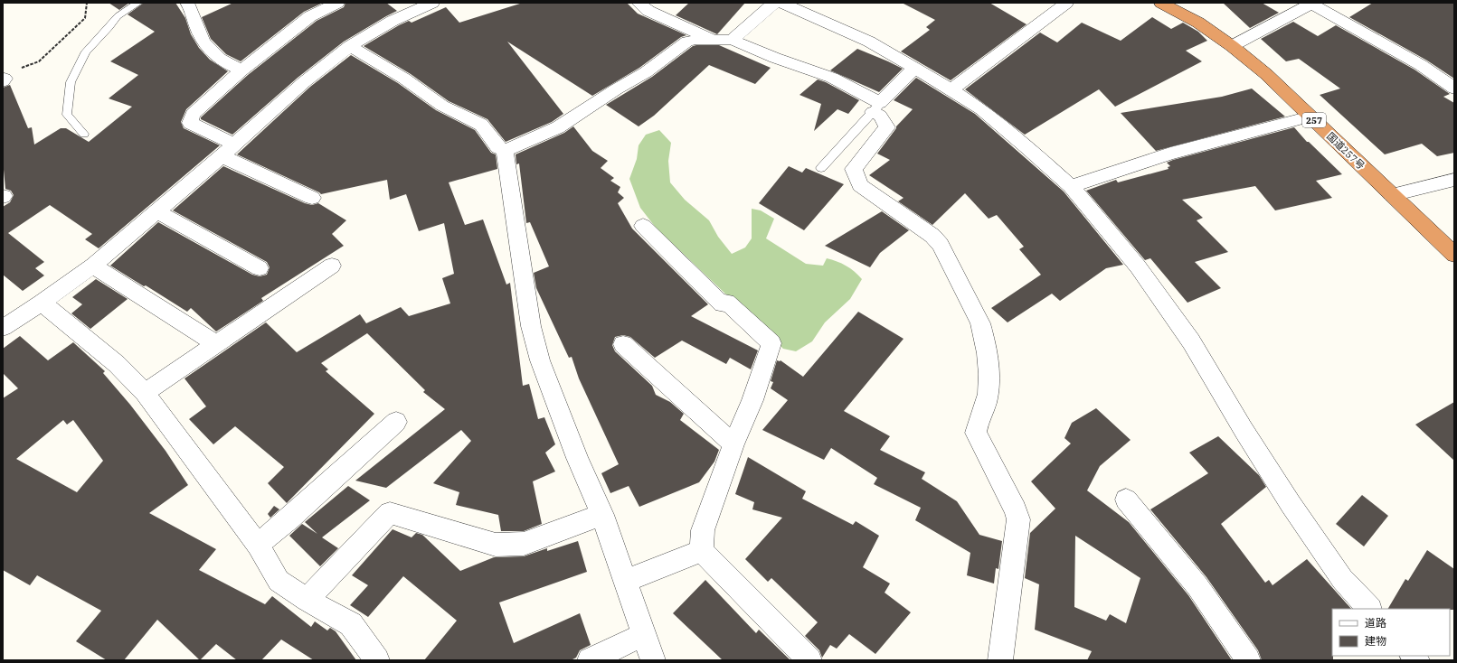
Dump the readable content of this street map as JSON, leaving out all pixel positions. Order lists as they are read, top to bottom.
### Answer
{
  "streets": {
    "highway": ["257", "国道257号"]
  },
  "legend": ["道路", "建物"]
}
